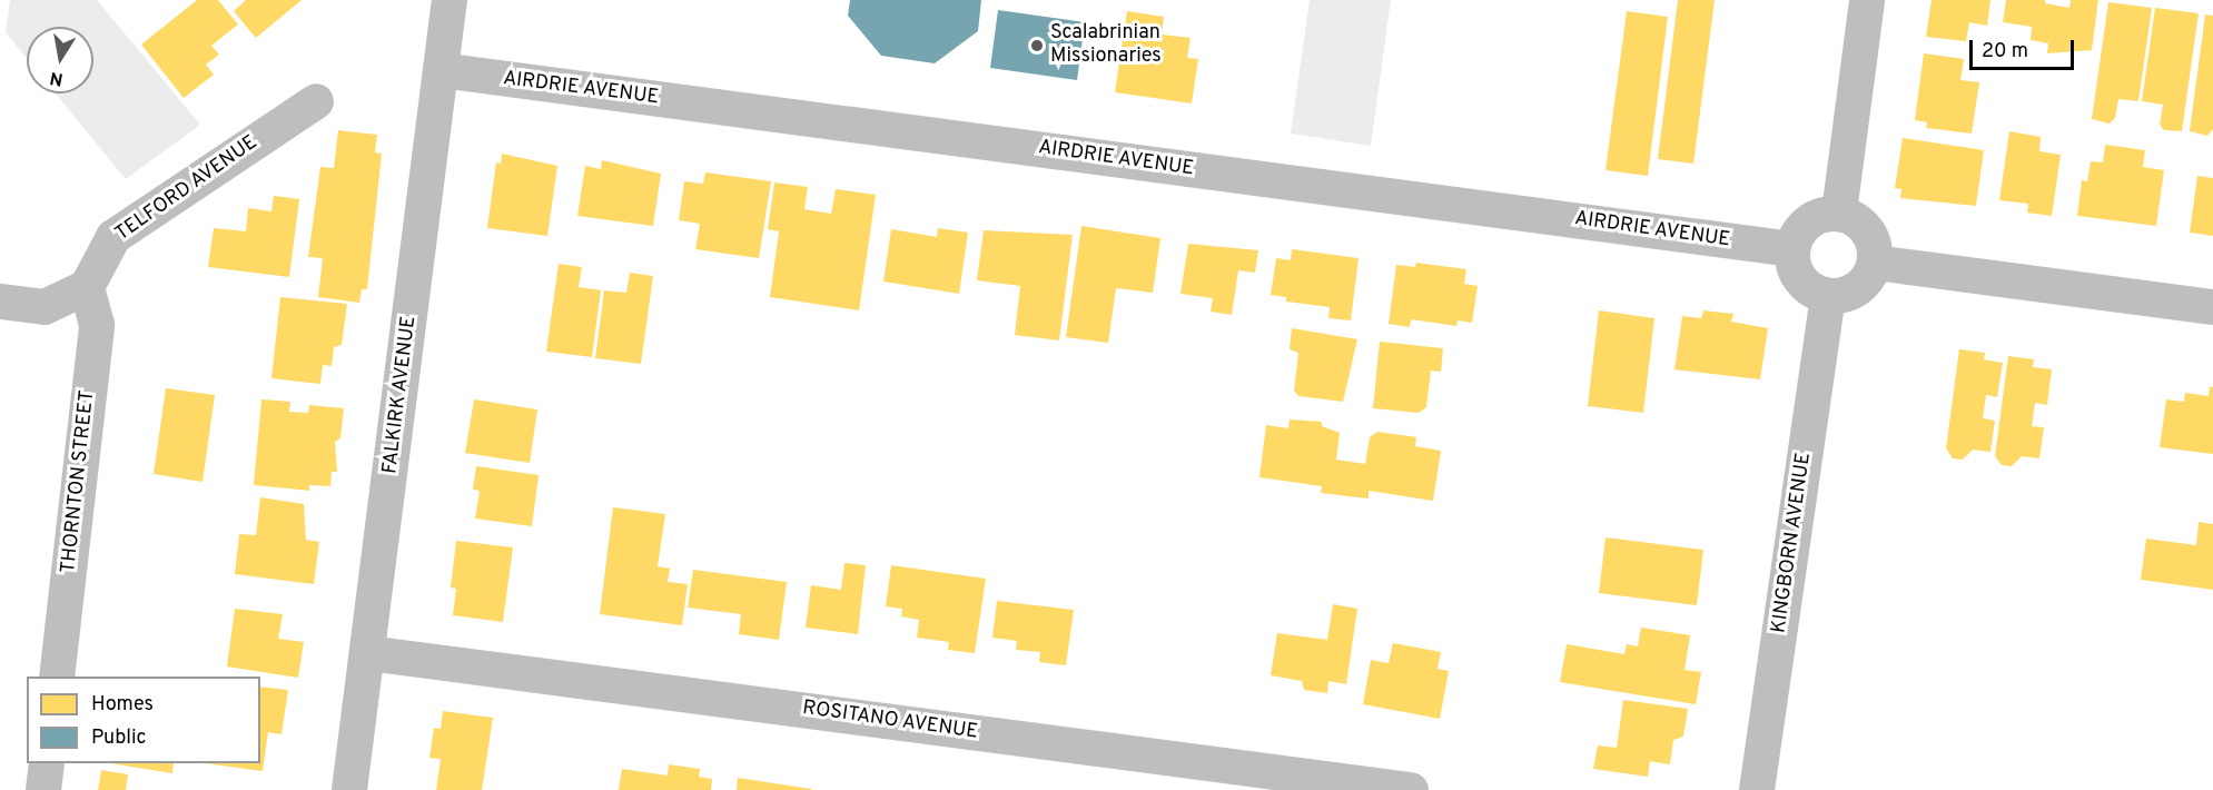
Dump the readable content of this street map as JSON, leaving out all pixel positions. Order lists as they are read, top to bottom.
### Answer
{
  "streets": {
    "street": [
      "AIRDRIE AVENUE",
      "TELFORD AVENUE",
      "FALKIRK AVENUE",
      "THORNTON STREET",
      "KINGBORN AVENUE",
      "ROSITANO AVENUE"
    ]
  },
  "crossings": [
    ["AIRDRIE AVENUE", "FALKIRK AVENUE"],
    ["AIRDRIE AVENUE", "KINGBORN AVENUE"],
    ["TELFORD AVENUE", "THORNTON STREET"],
    ["FALKIRK AVENUE", "ROSITANO AVENUE"]
  ],
  "places": ["Scalabrinian Missionaries"],
  "legend": ["Homes", "Public"],
  "scale_bar": "20 m",
  "north": "bottom"
}
